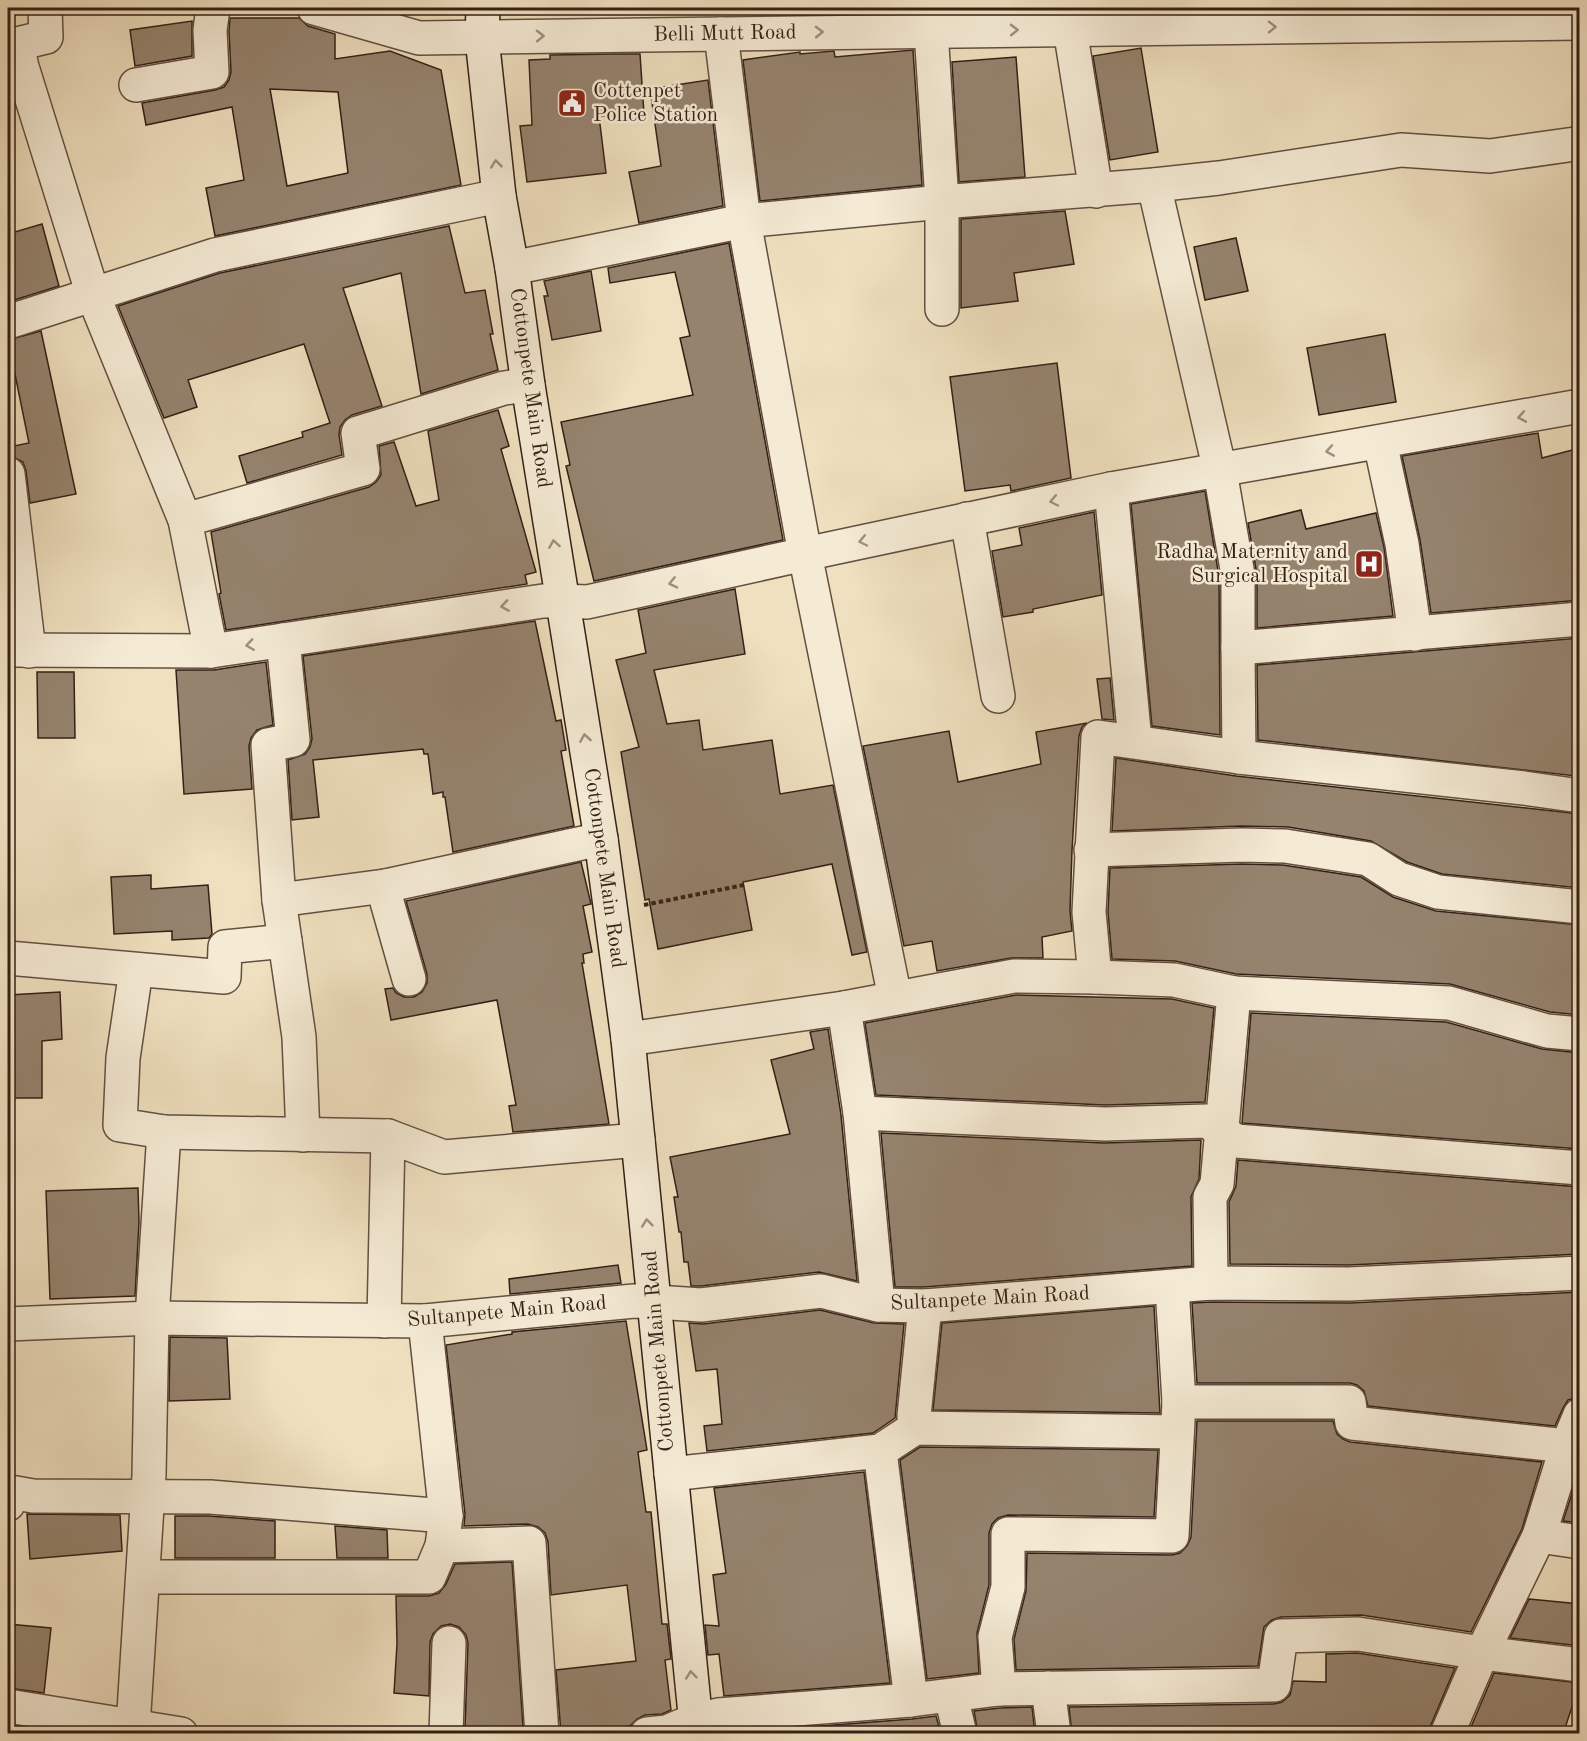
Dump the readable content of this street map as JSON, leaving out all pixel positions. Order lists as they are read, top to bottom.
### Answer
{
  "streets": {
    "street": ["Belli Mutt Road", "Cottonpete Main Road", "Sultanpete Main Road"]
  },
  "crossings": [
    ["Belli Mutt Road", "Cottonpete Main Road"],
    ["Cottonpete Main Road", "Sultanpete Main Road"]
  ],
  "places": {
    "public building": ["Cottenpet Police Station"],
    "hospital": ["Radha Maternity and Surgical Hospital"]
  }
}
